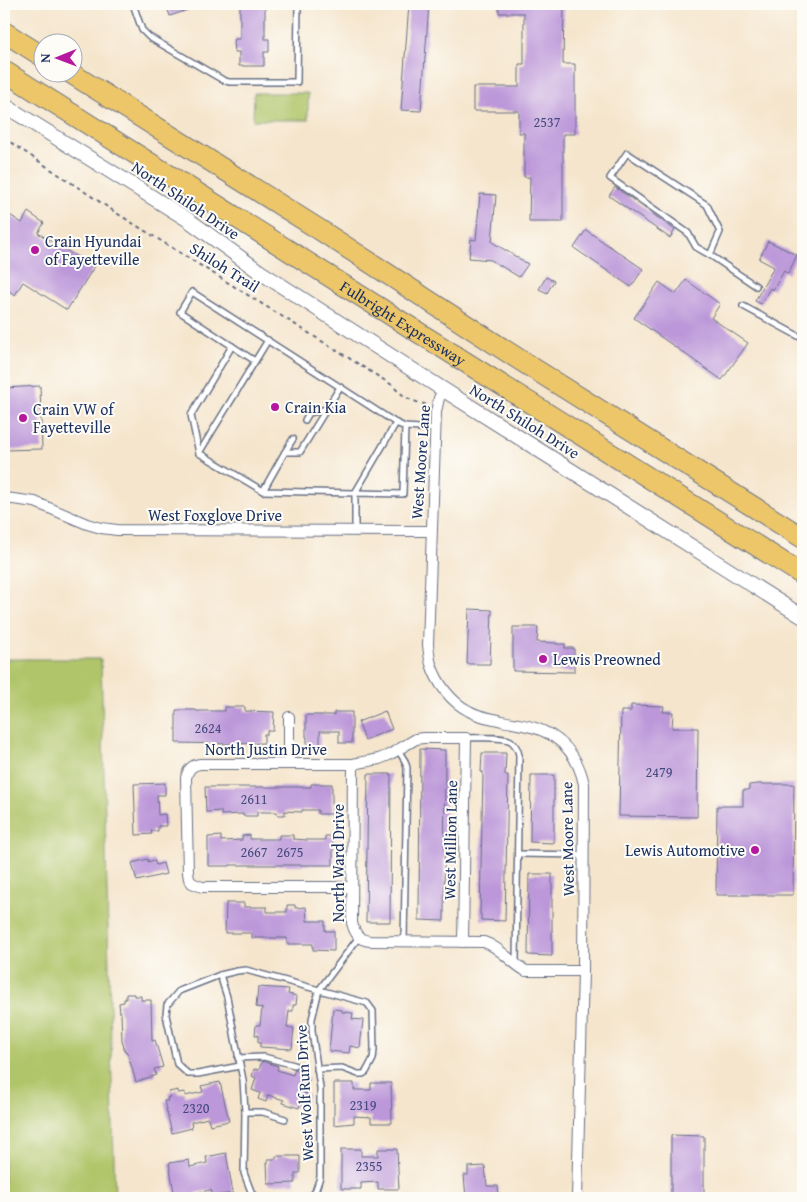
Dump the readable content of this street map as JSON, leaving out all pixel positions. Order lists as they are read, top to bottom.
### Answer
{
  "streets": {
    "highway": ["Fulbright Expressway"],
    "street": [
      "North Shiloh Drive",
      "West Moore Lane",
      "West Foxglove Drive",
      "North Justin Drive",
      "West Million Lane",
      "North Ward Drive"
    ],
    "lane": ["West Wolf Run Drive"],
    "path": ["Shiloh Trail"]
  },
  "crossings": [
    ["North Shiloh Drive", "West Moore Lane"],
    ["Shiloh Trail", "West Moore Lane"],
    ["West Moore Lane", "West Foxglove Drive"],
    ["West Moore Lane", "North Ward Drive"],
    ["North Justin Drive", "West Million Lane"],
    ["North Justin Drive", "North Ward Drive"],
    ["West Million Lane", "North Ward Drive"],
    ["North Ward Drive", "West Wolf Run Drive"]
  ],
  "places": [
    "Crain Hyundai of Fayetteville",
    "Crain Kia",
    "Crain VW of Fayetteville",
    "Lewis Preowned",
    "Lewis Automotive"
  ],
  "house_numbers": [
    "2537",
    "2624",
    "2479",
    "2611",
    "2667",
    "2675",
    "2319",
    "2320",
    "2355"
  ],
  "north": "left"
}
